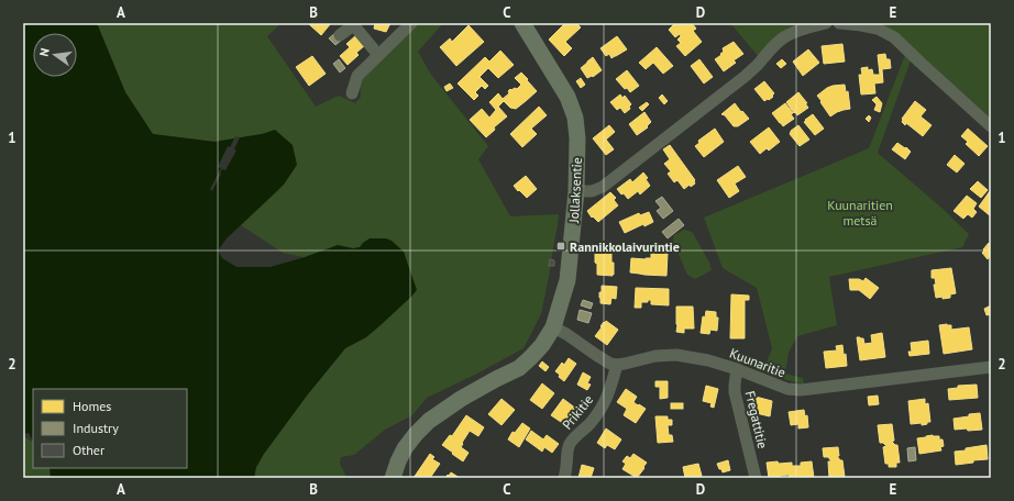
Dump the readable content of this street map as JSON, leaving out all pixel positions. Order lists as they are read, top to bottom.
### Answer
{
  "streets": {
    "main road": ["Jollaksentie"],
    "street": ["Kuunaritie", "Prikitie", "Fregattitie"]
  },
  "crossings": [
    ["Kuunaritie", "Prikitie"],
    ["Kuunaritie", "Fregattitie"]
  ],
  "parks": ["Kuunaritien metsä"],
  "places": {
    "transit": ["Rannikkolaivurintie"]
  },
  "legend": ["Homes", "Industry", "Other"],
  "north": "left",
  "grid": {
    "columns": [
      "A",
      "B",
      "C",
      "D",
      "E"
    ],
    "rows": ["1", "2"]
  }
}
